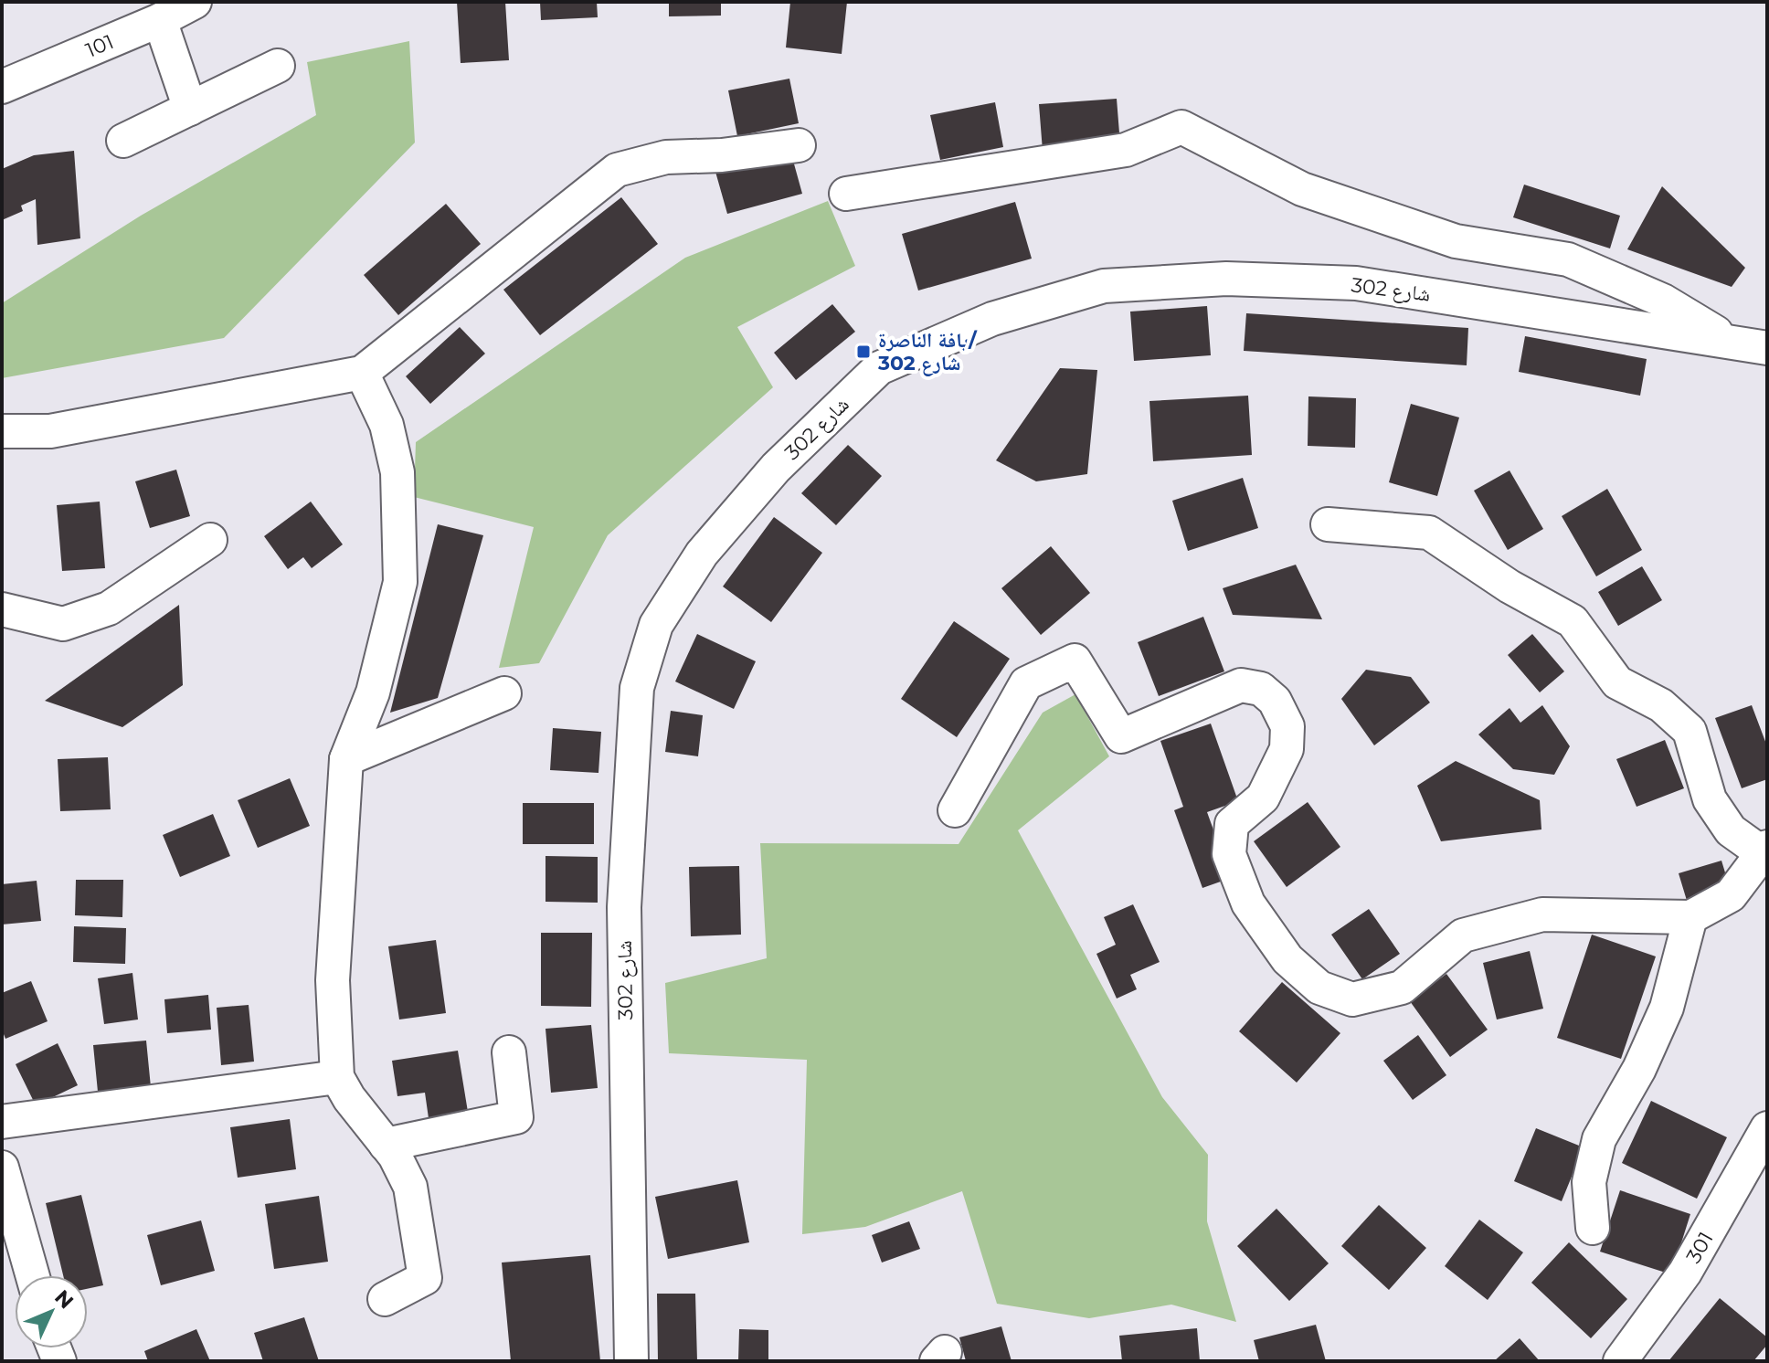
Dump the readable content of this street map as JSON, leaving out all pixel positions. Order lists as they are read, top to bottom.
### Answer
{
  "streets": {
    "street": ["101", "شارع 302", "301"]
  },
  "places": {
    "transit": ["يافة الناصرة/ شارع 302"]
  },
  "north": "top right"
}
